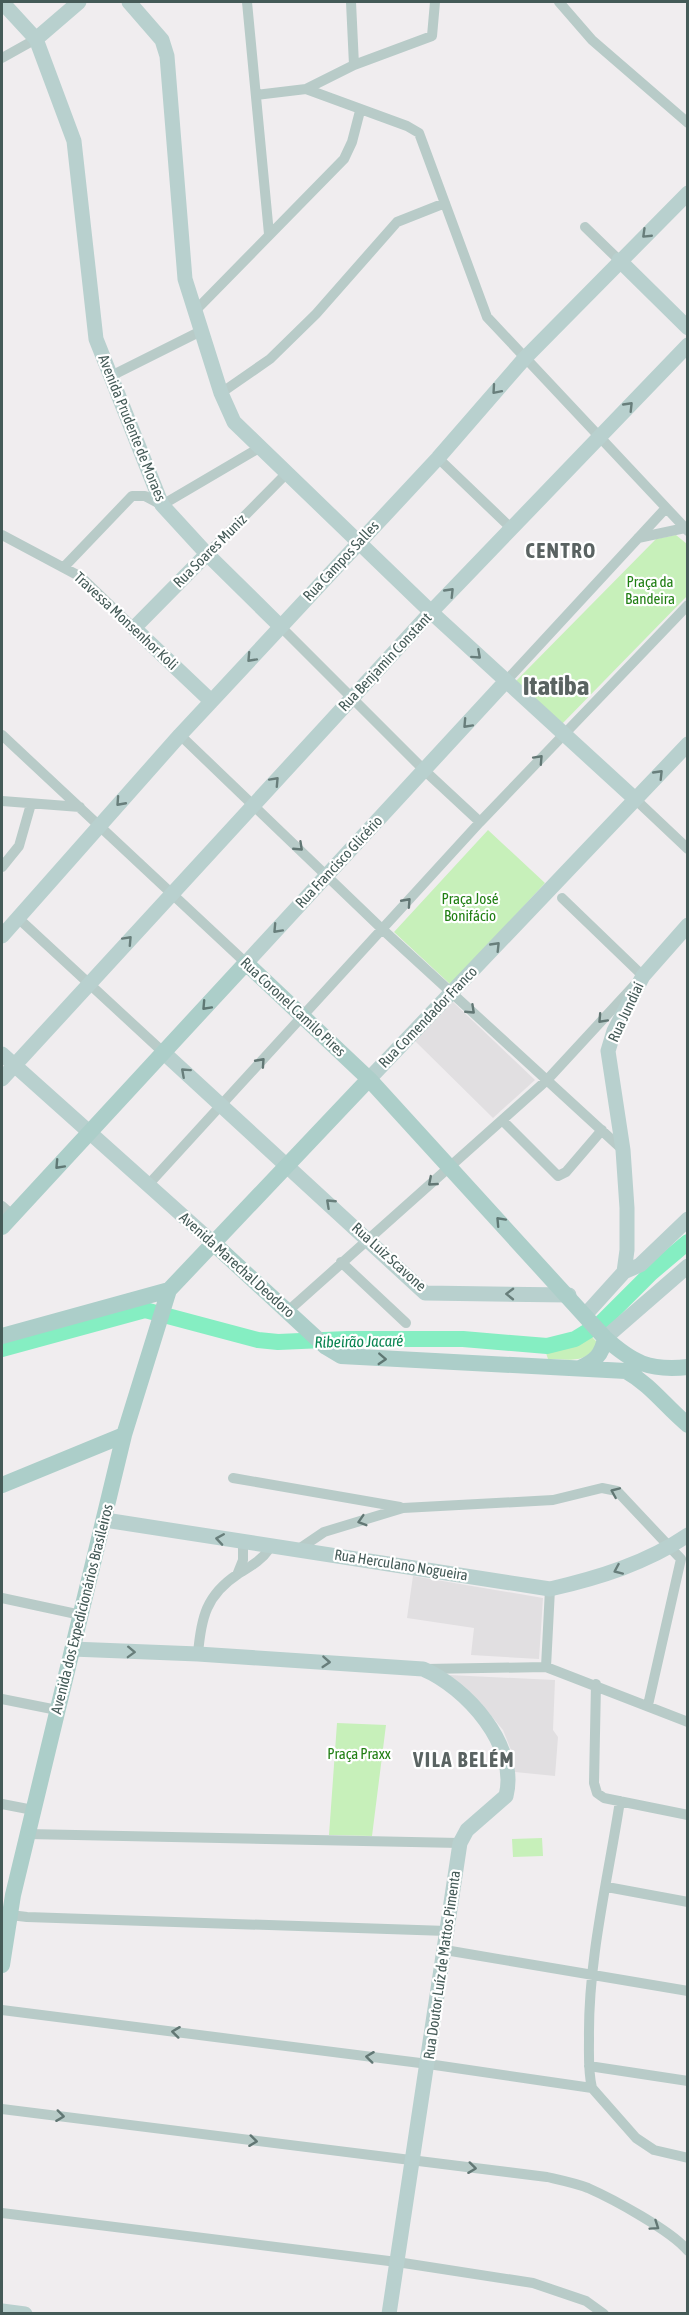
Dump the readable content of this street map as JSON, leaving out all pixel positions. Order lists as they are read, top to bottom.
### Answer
{
  "streets": {
    "main road": [
      "Avenida Prudente de Moraes",
      "Rua Soares Muniz",
      "Rua Campos Salles",
      "Travessa Monsenhor Koli",
      "Rua Benjamin Constant",
      "Rua Francisco Glicério",
      "Rua Coronel Camilo Pires",
      "Rua Jundiaí",
      "Rua Comendador Franco",
      "Rua Luiz Scavone",
      "Avenida Marechal Deodoro",
      "Rua Herculano Nogueira",
      "Avenida dos Expedicionários Brasileiros",
      "Rua Doutor Luíz de Mattos Pimenta"
    ]
  },
  "crossings": [
    ["Avenida Prudente de Moraes", "Rua Soares Muniz"],
    ["Avenida Prudente de Moraes", "Rua Campos Salles"],
    ["Avenida Prudente de Moraes", "Rua Benjamin Constant"],
    ["Avenida Prudente de Moraes", "Rua Francisco Glicério"],
    ["Rua Soares Muniz", "Travessa Monsenhor Koli"],
    ["Rua Campos Salles", "Travessa Monsenhor Koli"],
    ["Rua Campos Salles", "Rua Coronel Camilo Pires"],
    ["Rua Benjamin Constant", "Rua Coronel Camilo Pires"],
    ["Rua Benjamin Constant", "Avenida Marechal Deodoro"],
    ["Rua Francisco Glicério", "Rua Coronel Camilo Pires"],
    ["Rua Francisco Glicério", "Rua Luiz Scavone"],
    ["Rua Francisco Glicério", "Avenida Marechal Deodoro"],
    ["Rua Coronel Camilo Pires", "Rua Comendador Franco"],
    ["Rua Coronel Camilo Pires", "Rua Luiz Scavone"],
    ["Rua Comendador Franco", "Rua Luiz Scavone"],
    ["Rua Comendador Franco", "Avenida Marechal Deodoro"],
    ["Rua Comendador Franco", "Avenida dos Expedicionários Brasileiros"],
    ["Rua Herculano Nogueira", "Avenida dos Expedicionários Brasileiros"]
  ],
  "one_way": [
    "Rua Campos Salles",
    "Rua Benjamin Constant",
    "Rua Comendador Franco",
    "Rua Luiz Scavone",
    "Avenida Marechal Deodoro"
  ],
  "districts": ["CENTRO", "Itatiba", "VILA BELÉM"],
  "water": ["Ribeirão Jacaré"],
  "parks": ["Praça da Bandeira", "Praça José Bonifácio", "Praça Praxx"]
}
